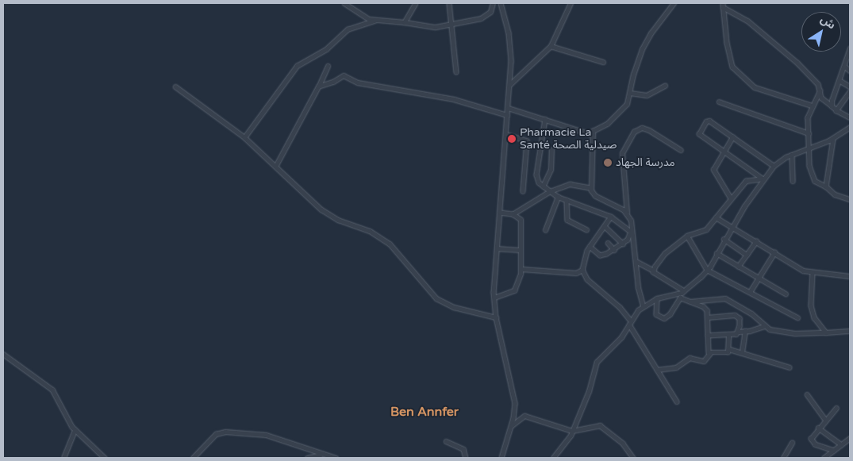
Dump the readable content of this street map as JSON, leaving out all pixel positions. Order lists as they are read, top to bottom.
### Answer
{
  "districts": ["Ben Annfer"],
  "places": ["Pharmacie La Santé صيدلية الصحة", "مدرسة الجهاد"],
  "north": "top right"
}
